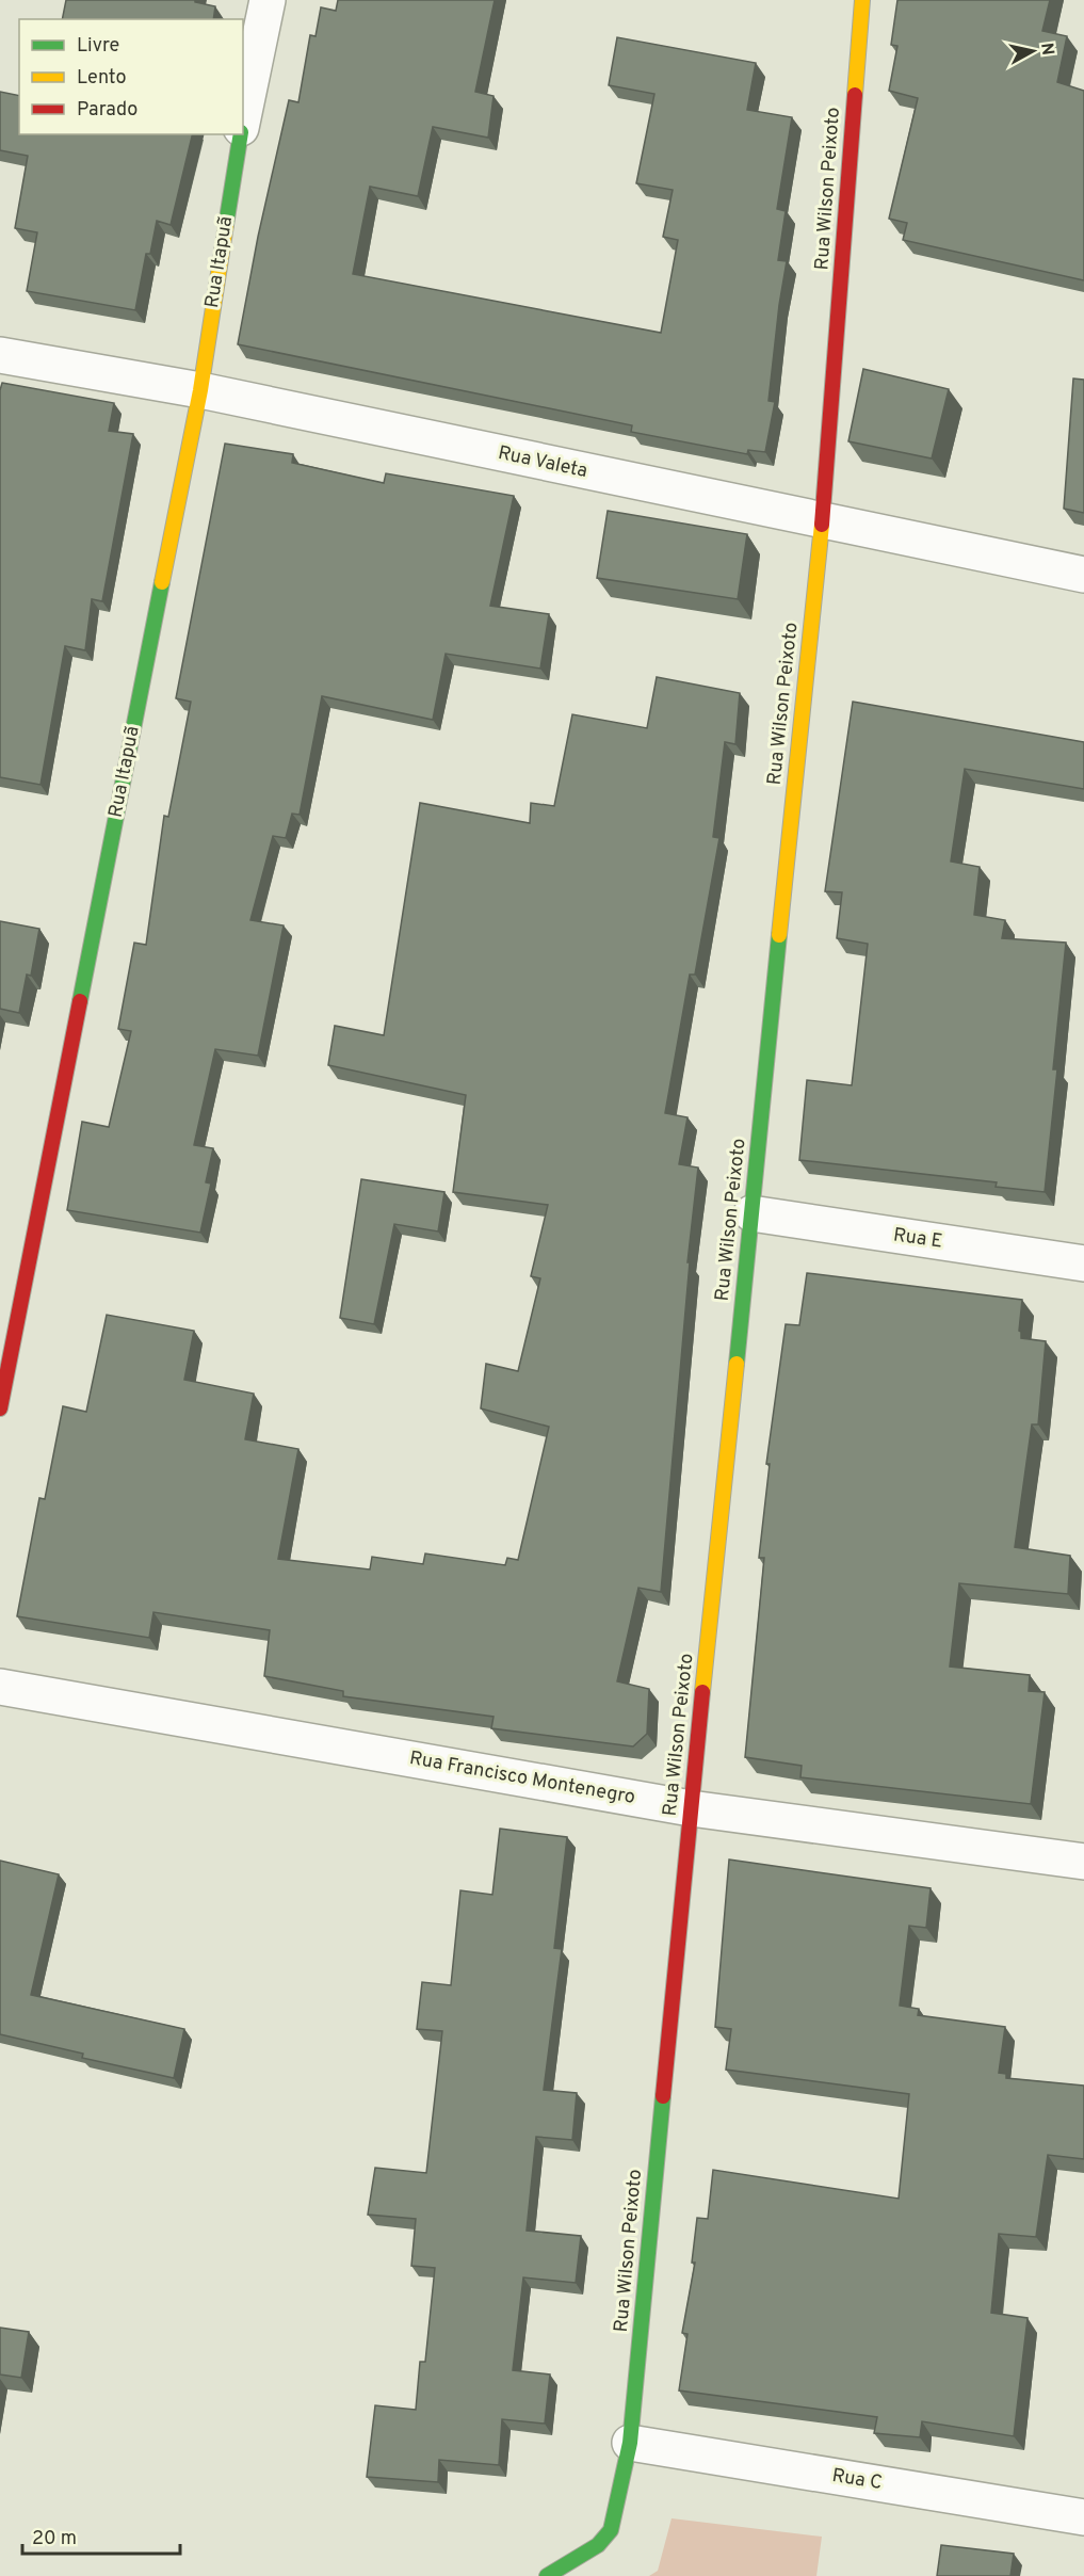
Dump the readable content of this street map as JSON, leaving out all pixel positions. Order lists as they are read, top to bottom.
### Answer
{
  "streets": {
    "street": [
      "Rua Wilson Peixoto",
      "Rua Itapuã",
      "Rua Valeta",
      "Rua E",
      "Rua Francisco Montenegro",
      "Rua C"
    ]
  },
  "crossings": [
    ["Rua Wilson Peixoto", "Rua Valeta"],
    ["Rua Wilson Peixoto", "Rua E"],
    ["Rua Wilson Peixoto", "Rua Francisco Montenegro"],
    ["Rua Wilson Peixoto", "Rua C"],
    ["Rua Itapuã", "Rua Valeta"]
  ],
  "legend": ["Livre", "Lento", "Parado"],
  "scale_bar": "20 m",
  "north": "right"
}
